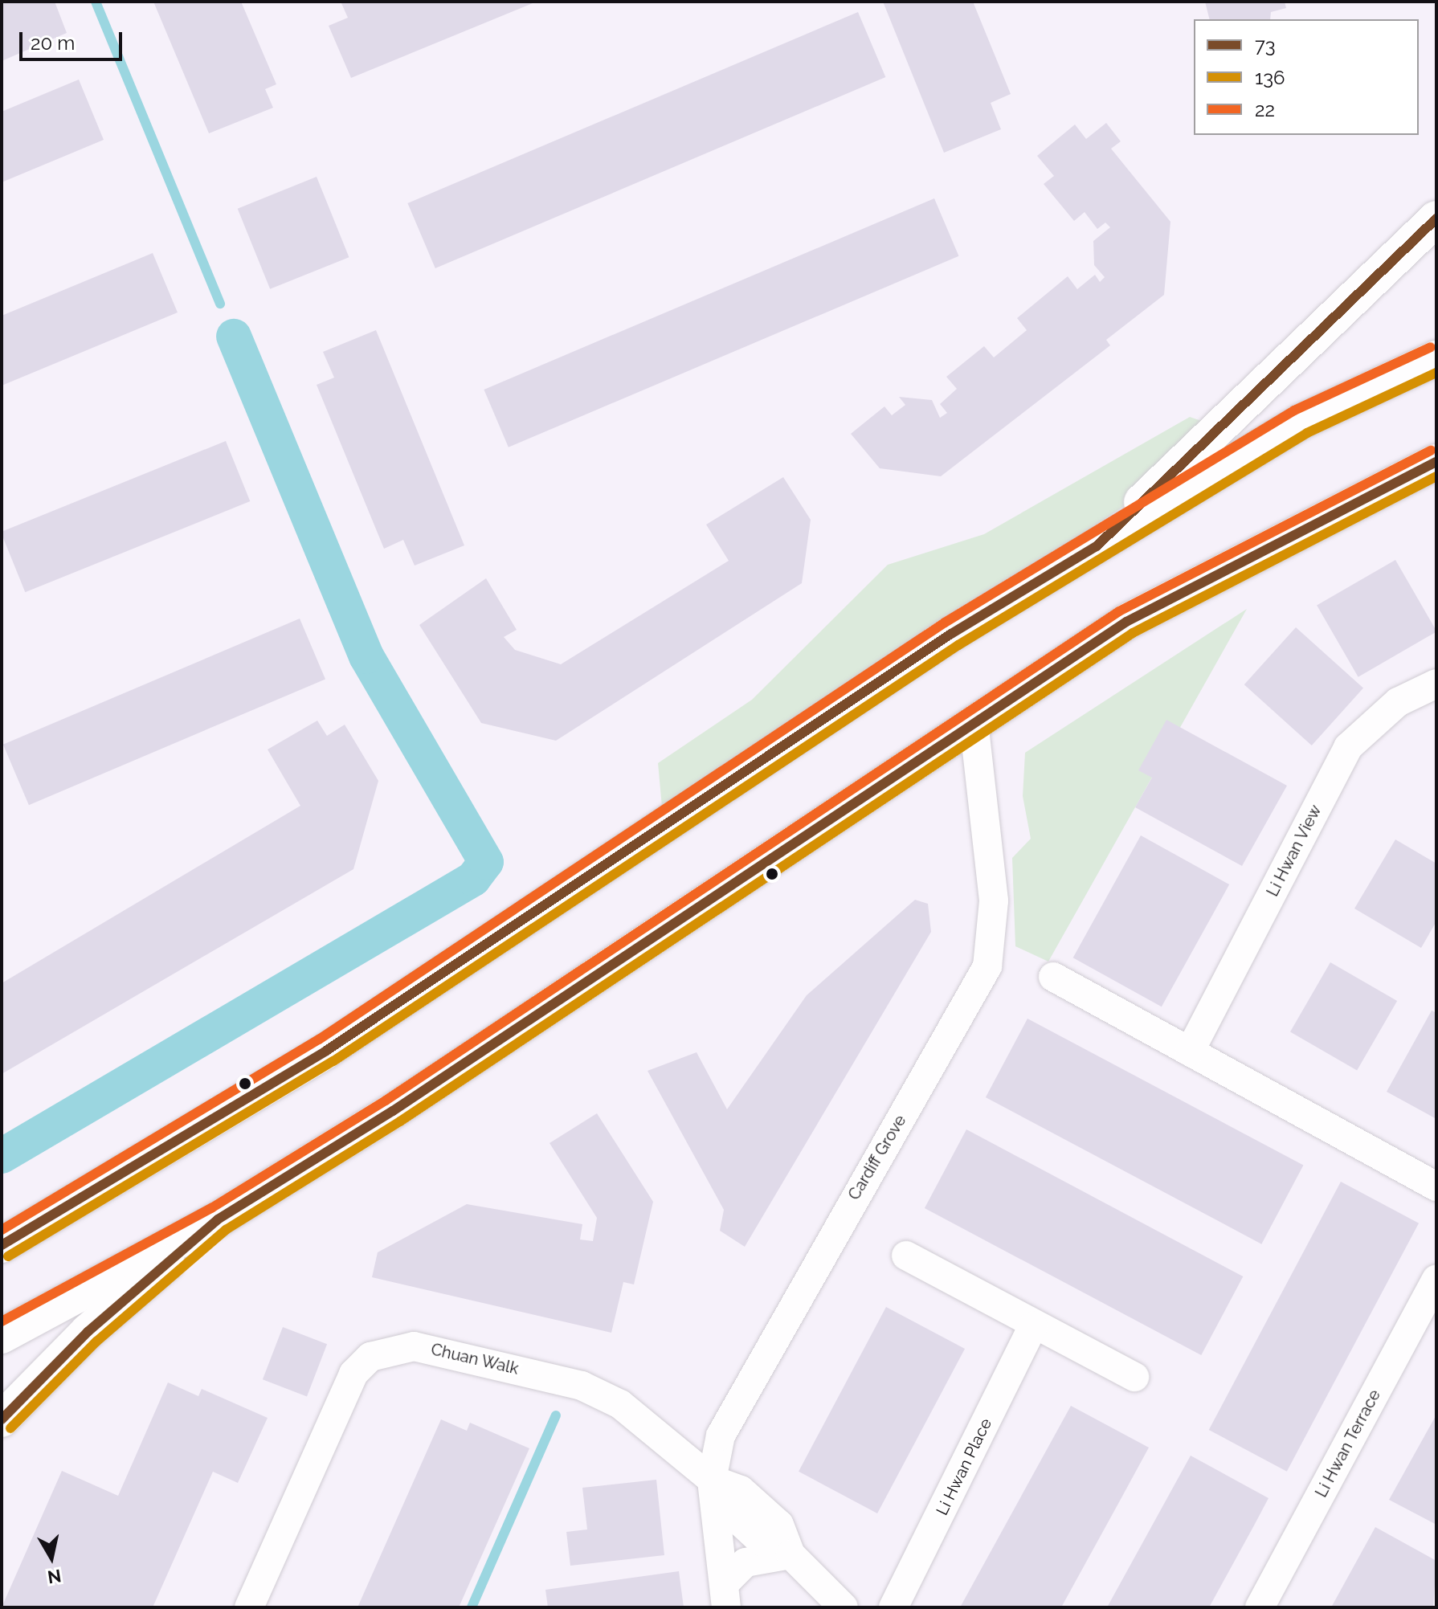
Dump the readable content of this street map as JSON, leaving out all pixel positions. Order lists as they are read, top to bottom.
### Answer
{
  "streets": {
    "street": [
      "Li Hwan View",
      "Cardiff Grove",
      "Chuan Walk",
      "Li Hwan Terrace",
      "Li Hwan Place"
    ]
  },
  "crossings": [
    ["Cardiff Grove", "Chuan Walk"]
  ],
  "lines": ["transit line 73", "transit line 22", "transit line 136"],
  "legend": ["73", "136", "22"],
  "scale_bar": "20 m",
  "north": "bottom"
}
